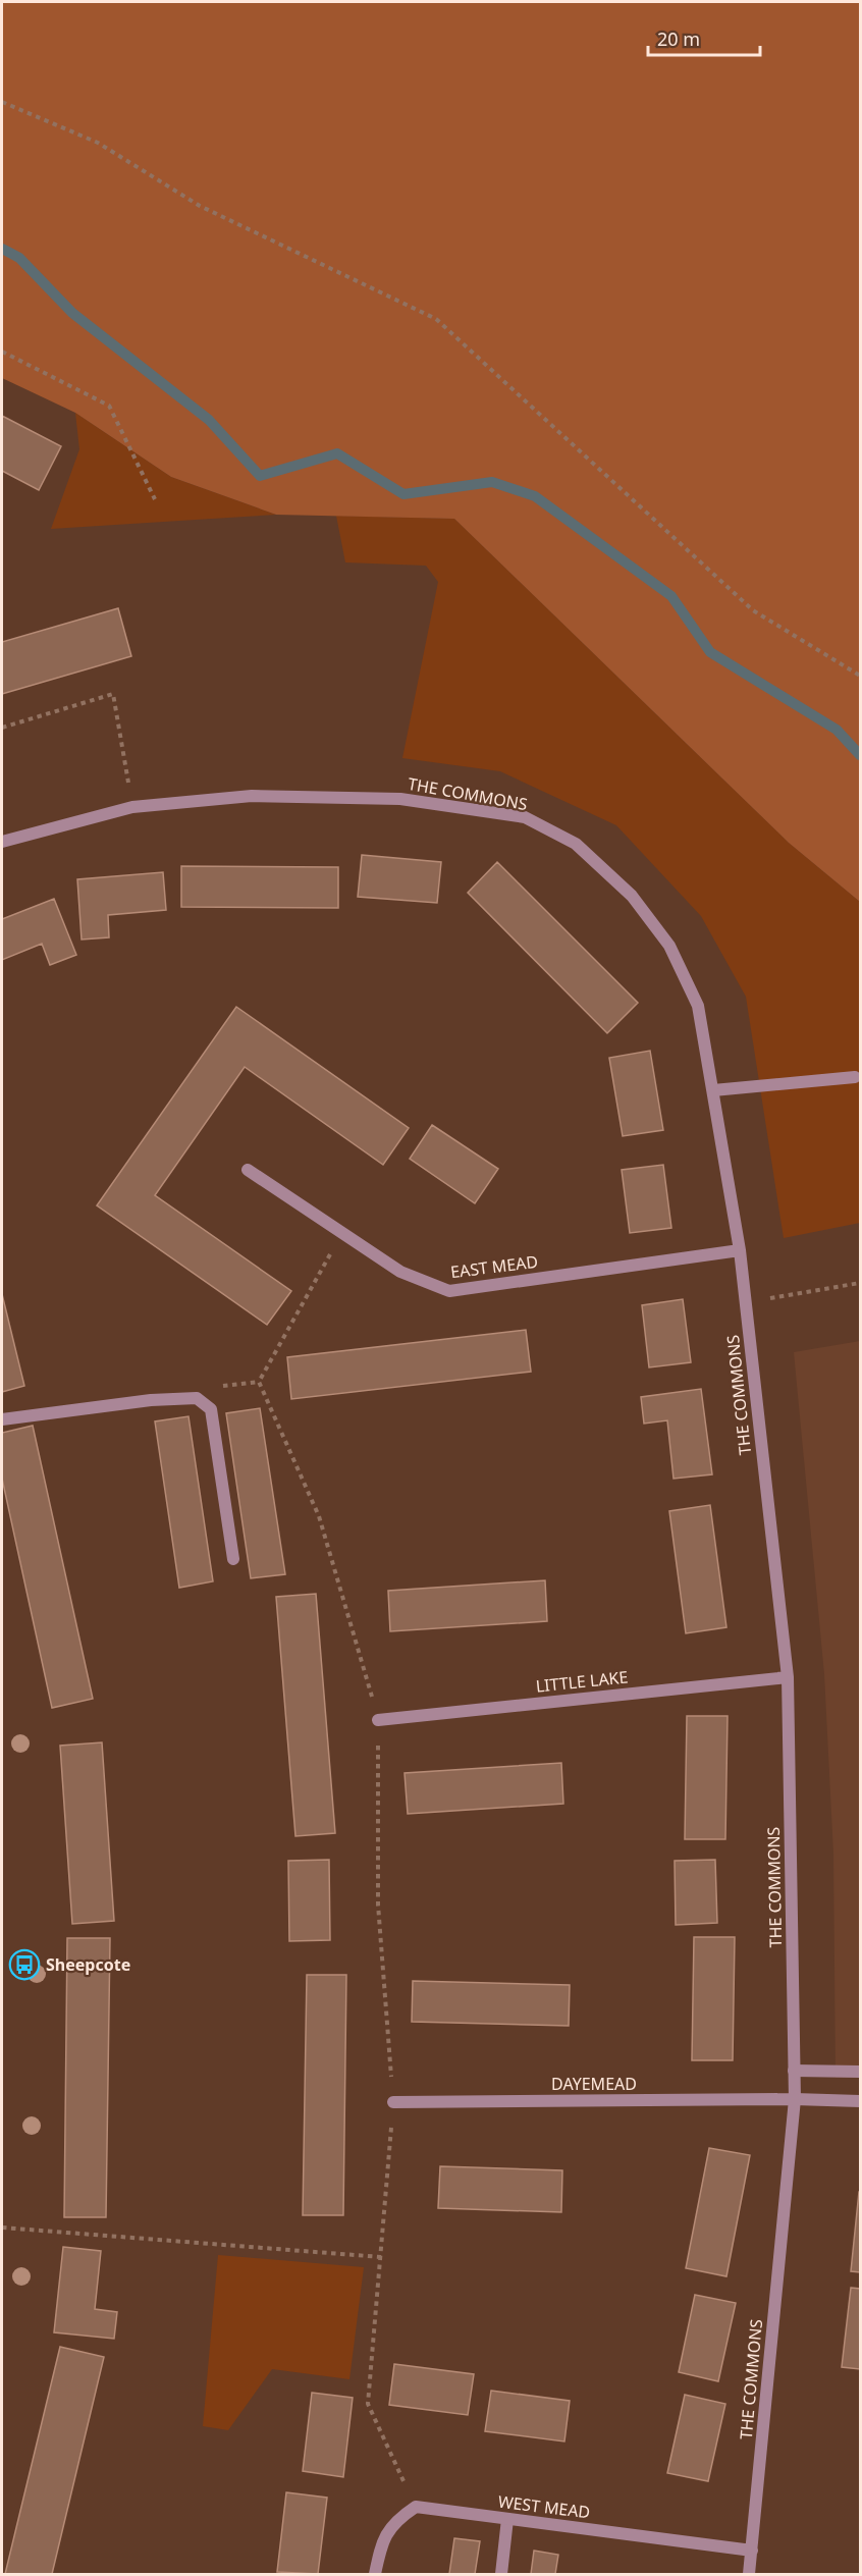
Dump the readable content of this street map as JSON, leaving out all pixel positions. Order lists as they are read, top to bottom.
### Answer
{
  "streets": {
    "street": [
      "THE COMMONS",
      "EAST MEAD",
      "LITTLE LAKE",
      "DAYEMEAD",
      "WEST MEAD"
    ]
  },
  "crossings": [
    ["THE COMMONS", "EAST MEAD"],
    ["THE COMMONS", "LITTLE LAKE"],
    ["THE COMMONS", "DAYEMEAD"],
    ["THE COMMONS", "WEST MEAD"]
  ],
  "places": {
    "bus stop": ["Sheepcote"]
  },
  "scale_bar": "20 m"
}
